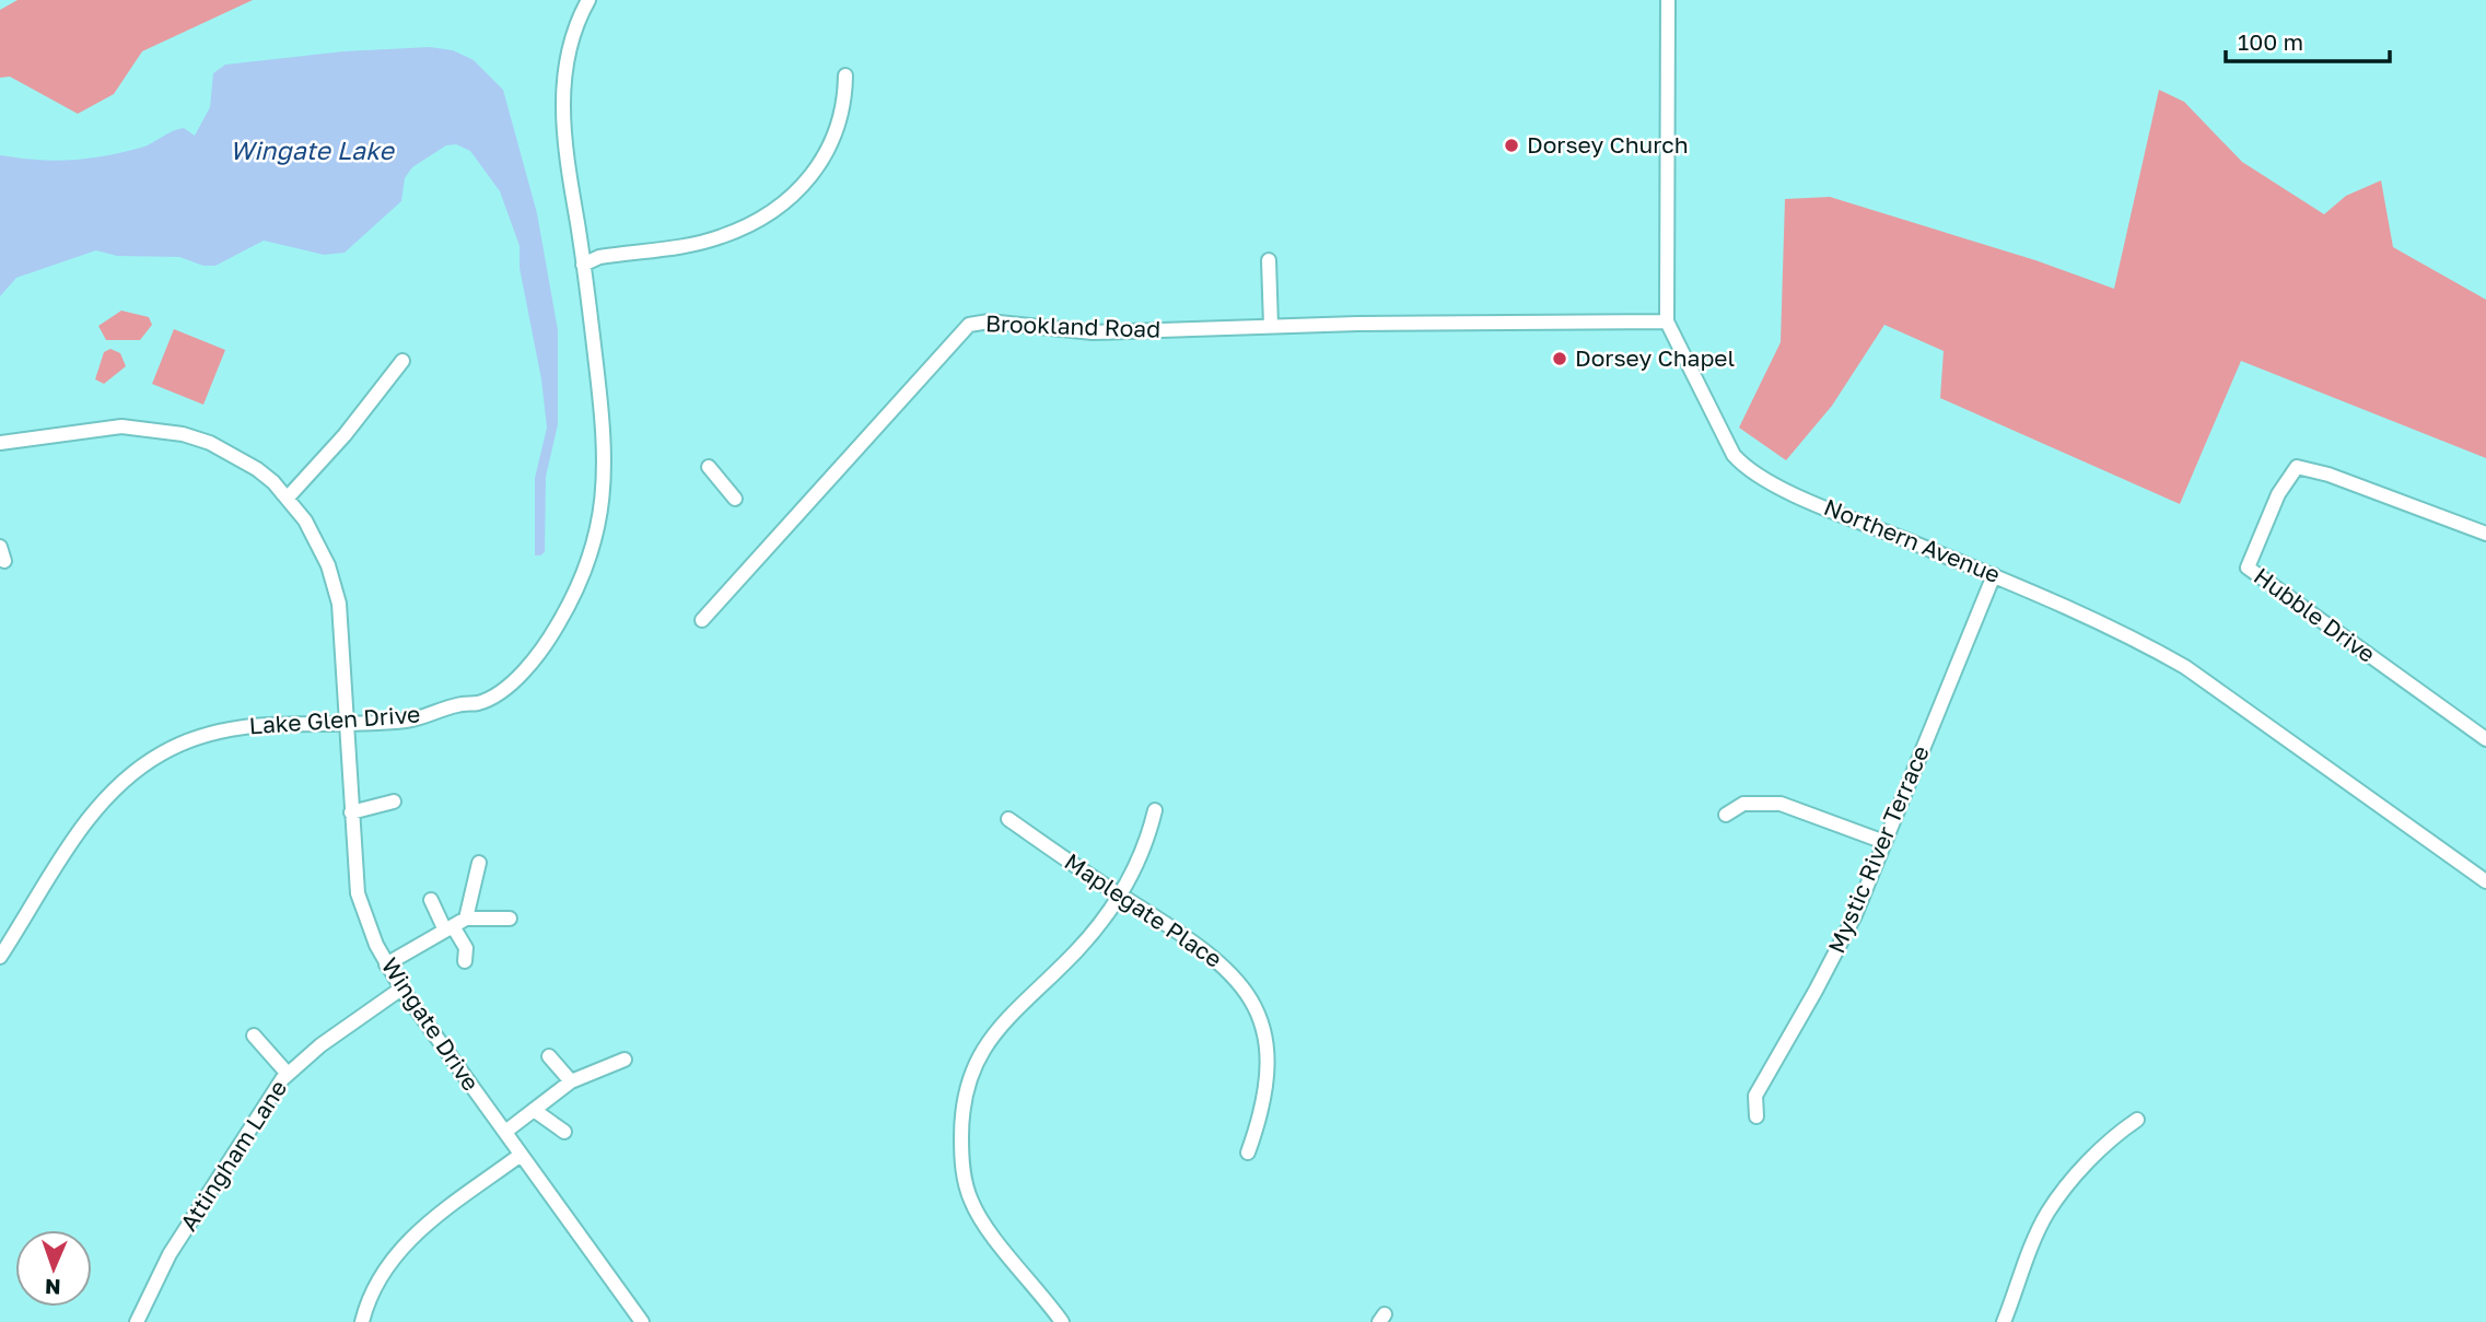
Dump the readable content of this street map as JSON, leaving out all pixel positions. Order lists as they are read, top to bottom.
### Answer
{
  "streets": {
    "street": [
      "Brookland Road",
      "Northern Avenue",
      "Hubble Drive",
      "Lake Glen Drive",
      "Mystic River Terrace",
      "Maplegate Place",
      "Wingate Drive",
      "Attingham Lane"
    ]
  },
  "crossings": [
    ["Brookland Road", "Northern Avenue"],
    ["Northern Avenue", "Mystic River Terrace"],
    ["Lake Glen Drive", "Wingate Drive"],
    ["Wingate Drive", "Attingham Lane"]
  ],
  "water": ["Wingate Lake"],
  "places": ["Dorsey Church", "Dorsey Chapel"],
  "scale_bar": "100 m",
  "north": "bottom"
}
